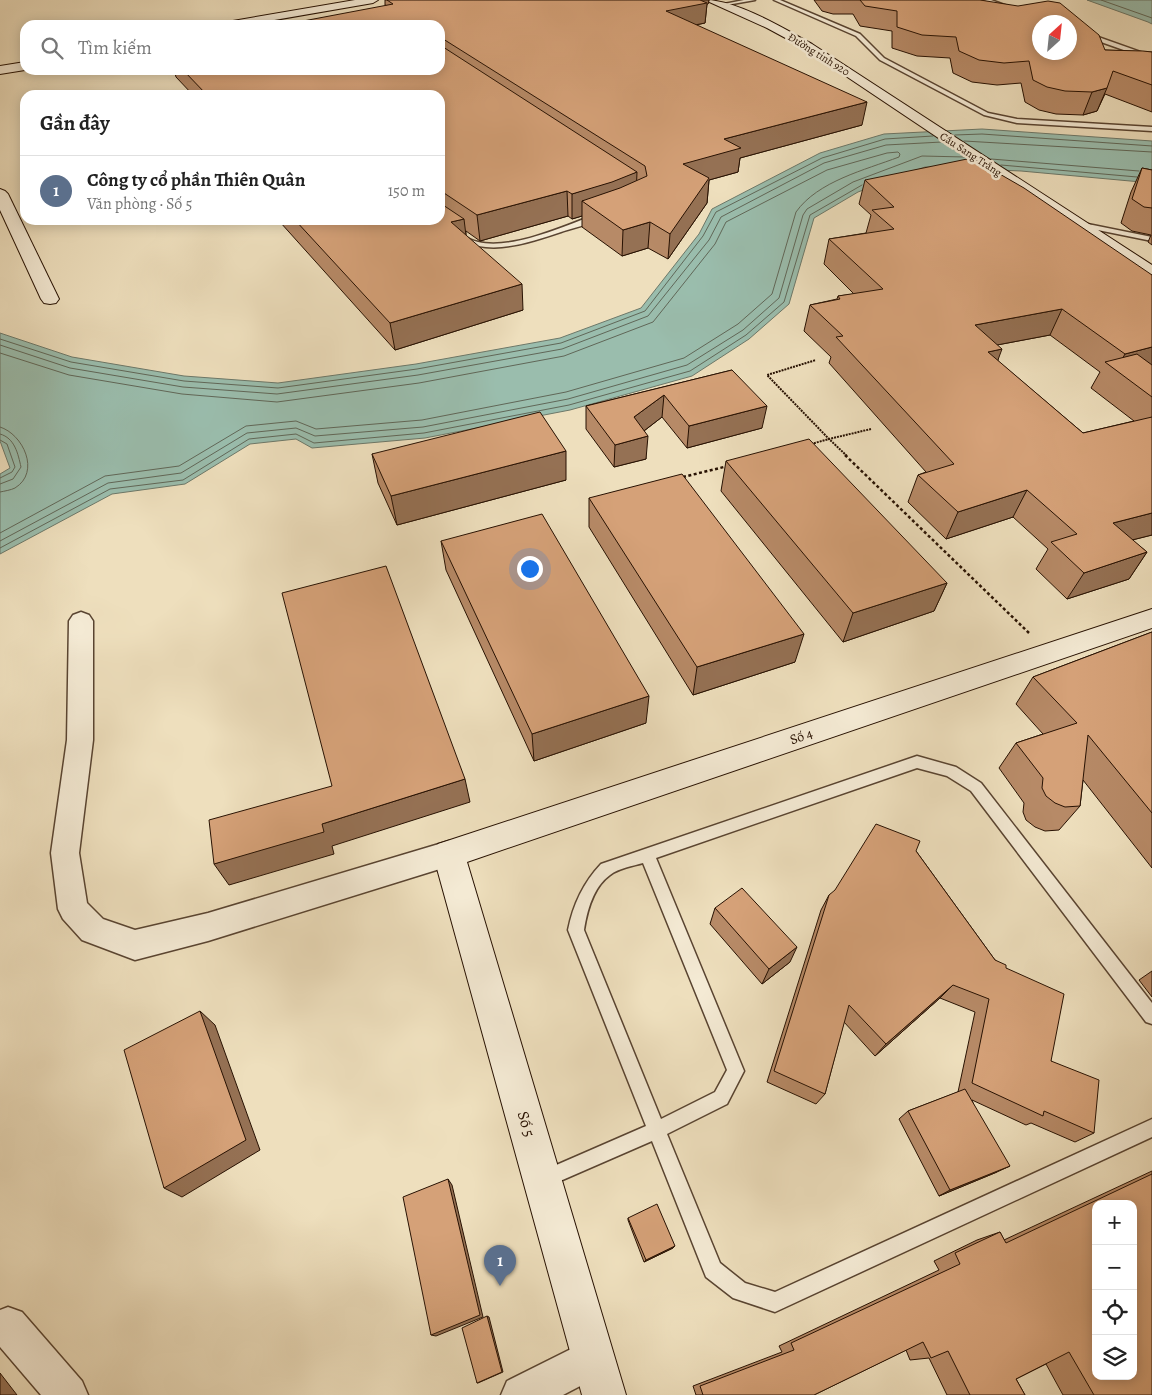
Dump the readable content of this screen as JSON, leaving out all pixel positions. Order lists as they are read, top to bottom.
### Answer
{
  "streets": {
    "street": [
      "Đường tỉnh 920",
      "Cầu Sang Trắng",
      "Số 4",
      "Số 5"
    ]
  },
  "crossings": [
    ["Đường tỉnh 920", "Cầu Sang Trắng"],
    ["Số 4", "Số 5"]
  ],
  "north": "top right",
  "page": {
    "search": "Tìm kiếm",
    "heading": "Gần đây",
    "list": [
      {
        "mark": "1",
        "name": "Công ty cổ phần Thiên Quân",
        "note": "Văn phòng · Số 5",
        "value": "150 m"
      }
    ],
    "map_buttons": ["+", "−"],
    "pins": "1"
  }
}
